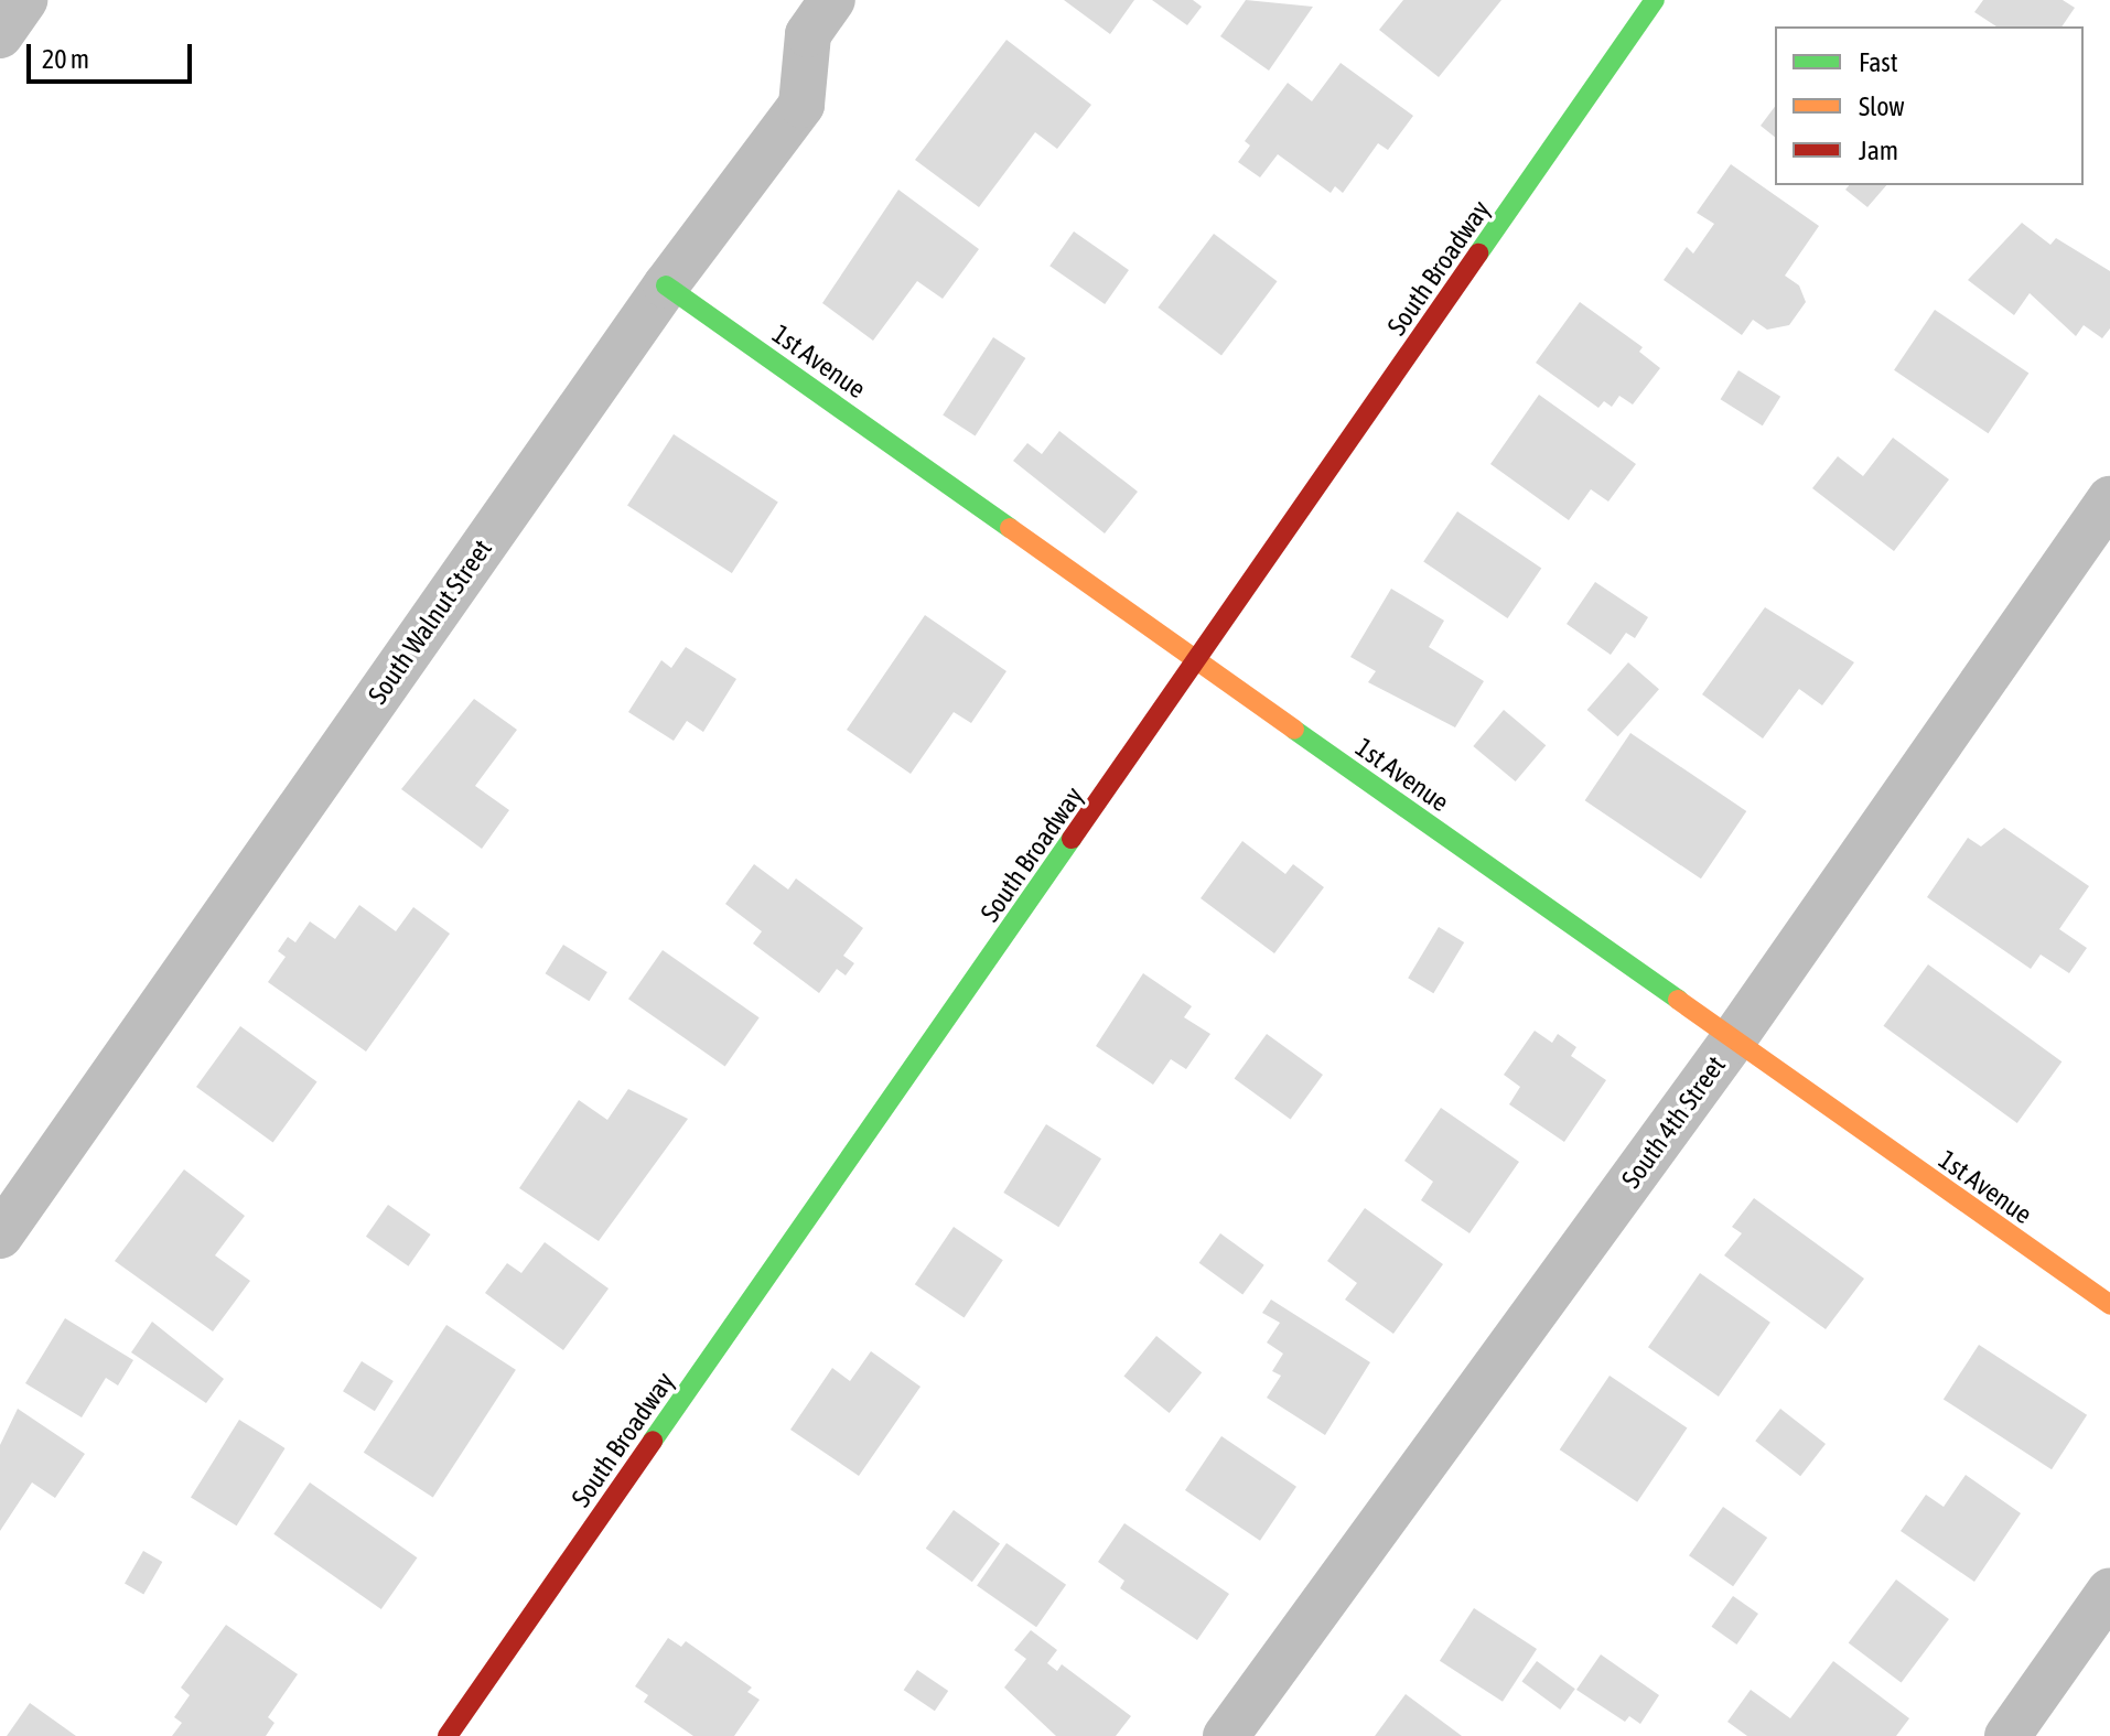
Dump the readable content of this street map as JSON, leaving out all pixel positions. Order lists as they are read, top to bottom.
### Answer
{
  "streets": {
    "street": [
      "South Broadway",
      "1st Avenue",
      "South Walnut Street",
      "South 4th Street"
    ]
  },
  "crossings": [
    ["South Broadway", "1st Avenue"],
    ["1st Avenue", "South Walnut Street"],
    ["1st Avenue", "South 4th Street"]
  ],
  "legend": ["Fast", "Slow", "Jam"],
  "scale_bar": "20 m"
}
